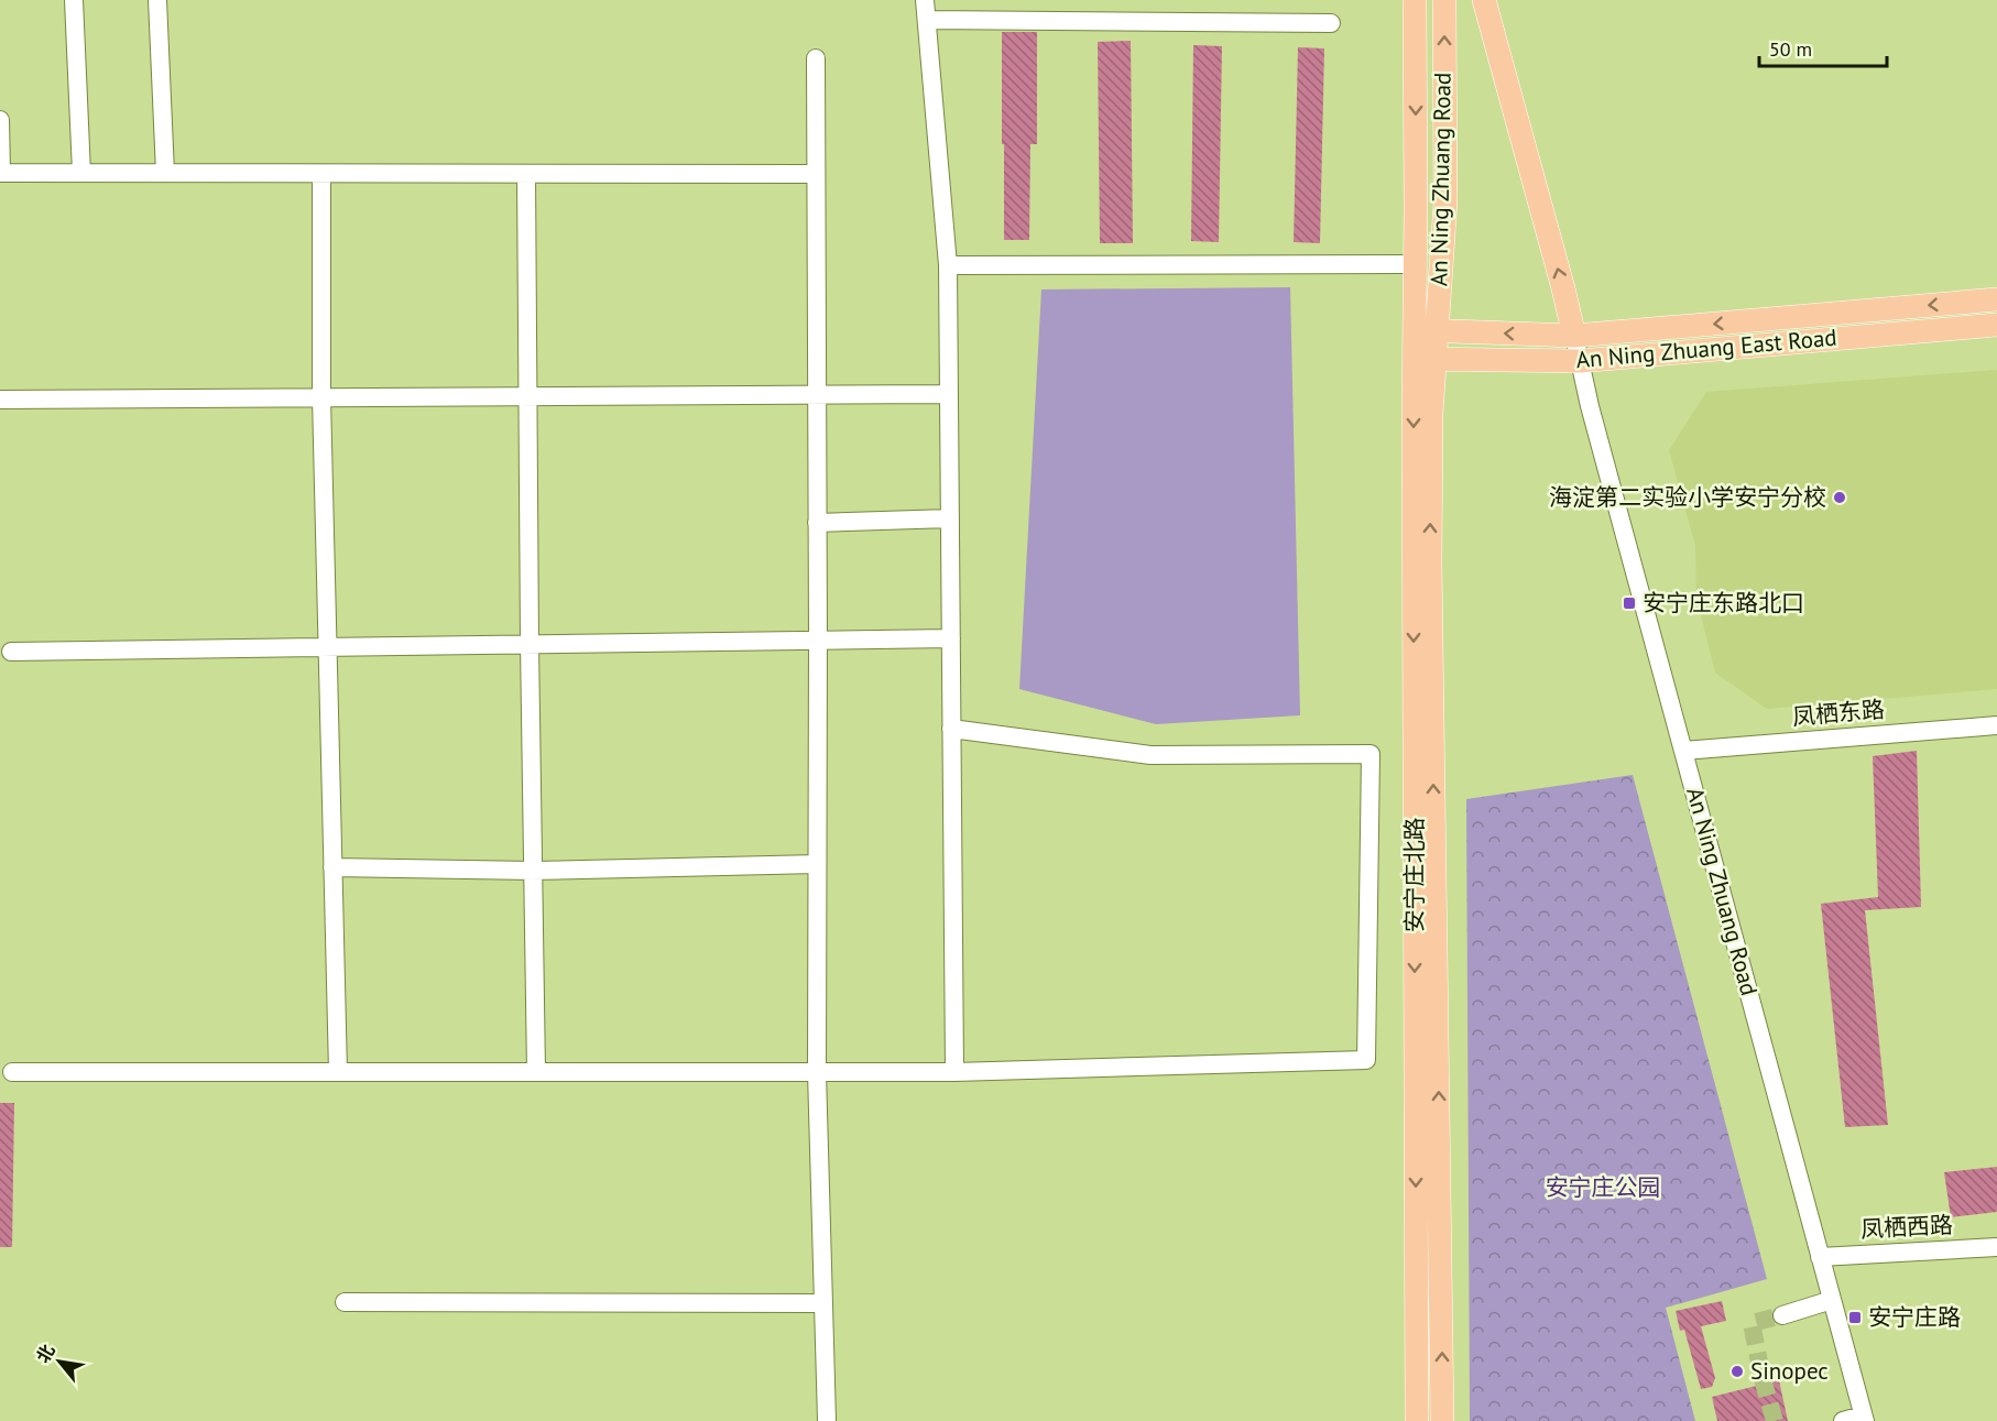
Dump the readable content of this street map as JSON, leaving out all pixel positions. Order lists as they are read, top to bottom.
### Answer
{
  "streets": {
    "main road": ["An Ning Zhuang Road", "An Ning Zhuang East Road", "安宁庄北路"],
    "street": ["凤栖东路", "凤栖西路"]
  },
  "crossings": [
    ["An Ning Zhuang Road", "An Ning Zhuang East Road"],
    ["An Ning Zhuang Road", "凤栖东路"],
    ["An Ning Zhuang Road", "安宁庄北路"],
    ["An Ning Zhuang Road", "凤栖西路"],
    ["An Ning Zhuang East Road", "安宁庄北路"]
  ],
  "parks": ["安宁庄公园"],
  "places": {
    "other": ["海淀第二实验小学安宁分校", "Sinopec"],
    "transit": ["安宁庄东路北口", "安宁庄路"]
  },
  "scale_bar": "50 m",
  "north": "top left"
}
